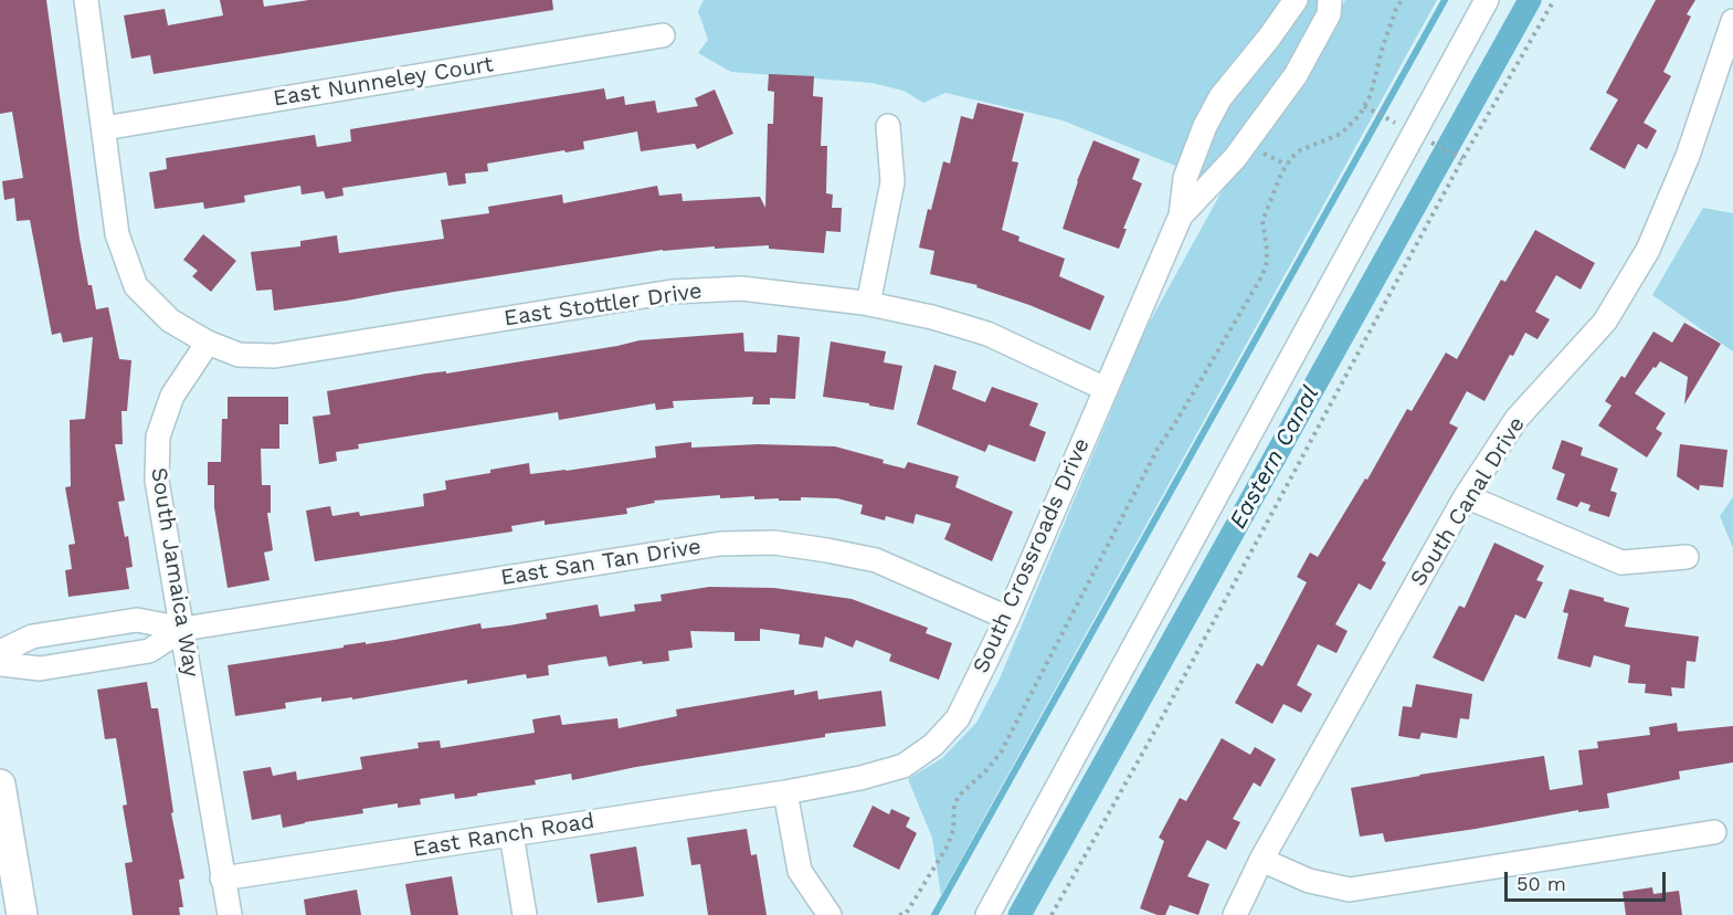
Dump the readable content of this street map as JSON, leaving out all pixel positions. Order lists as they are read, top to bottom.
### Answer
{
  "streets": {
    "street": [
      "East Nunneley Court",
      "East Stottler Drive",
      "South Canal Drive",
      "South Crossroads Drive",
      "East San Tan Drive",
      "South Jamaica Way",
      "East Ranch Road"
    ]
  },
  "crossings": [
    ["East Stottler Drive", "South Crossroads Drive"],
    ["East Stottler Drive", "South Jamaica Way"],
    ["South Crossroads Drive", "East San Tan Drive"],
    ["South Crossroads Drive", "East Ranch Road"],
    ["East San Tan Drive", "South Jamaica Way"],
    ["South Jamaica Way", "East Ranch Road"]
  ],
  "water": ["Eastern Canal"],
  "scale_bar": "50 m"
}
